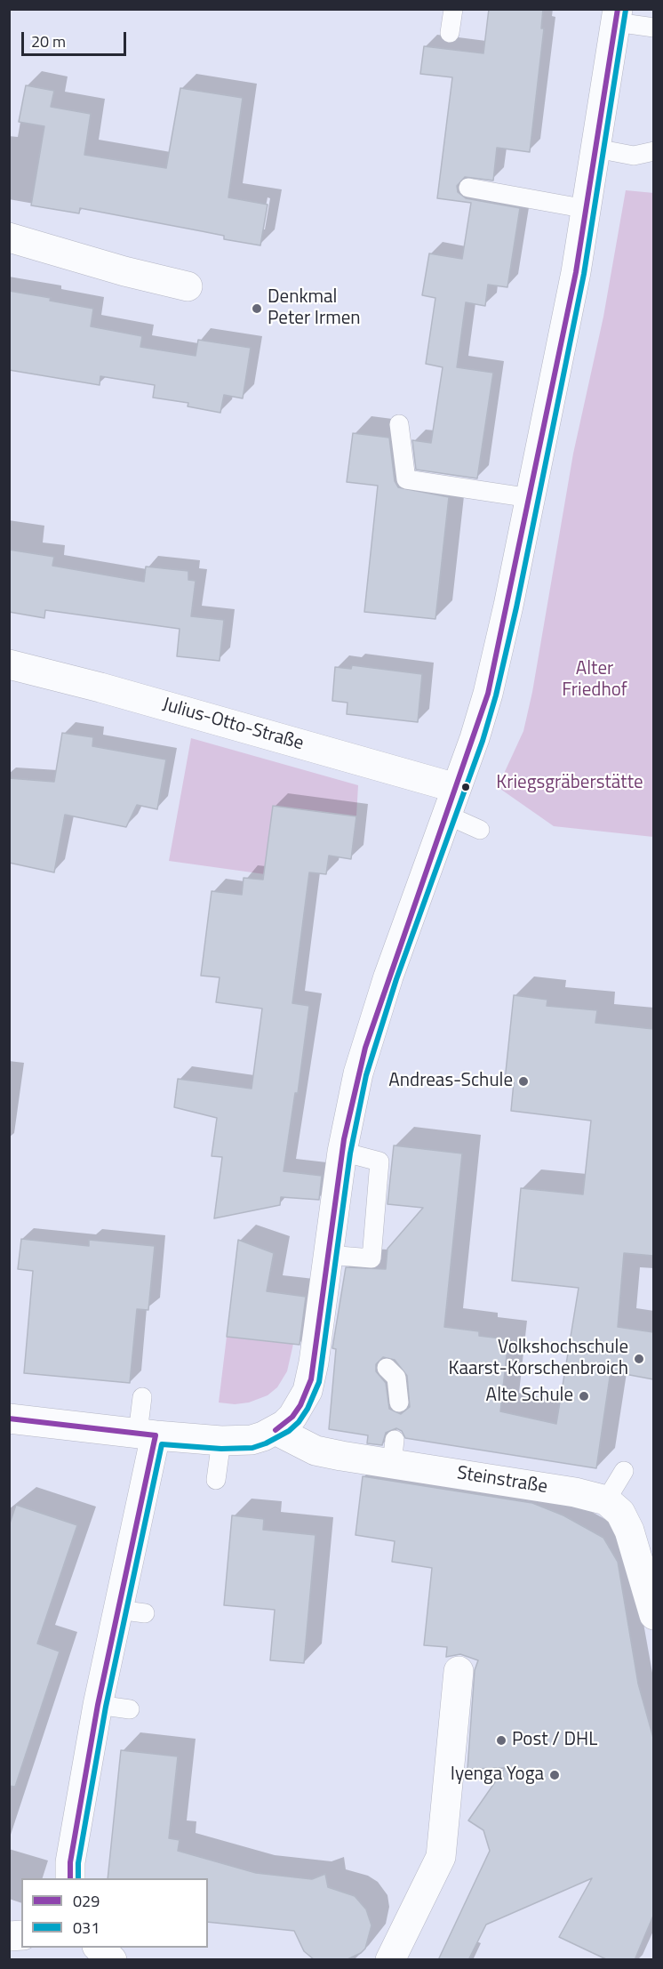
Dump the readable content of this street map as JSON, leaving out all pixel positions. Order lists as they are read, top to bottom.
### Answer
{
  "streets": {
    "street": ["Julius-Otto-Straße", "Steinstraße"]
  },
  "parks": ["Alter Friedhof", "Kriegsgräberstätte"],
  "places": [
    "Denkmal Peter Irmen",
    "Andreas-Schule",
    "Volkshochschule Kaarst-Korschenbroich",
    "Alte Schule",
    "Post / DHL",
    "Iyenga Yoga"
  ],
  "lines": ["transit line 029", "transit line 031"],
  "legend": ["029", "031"],
  "scale_bar": "20 m"
}
